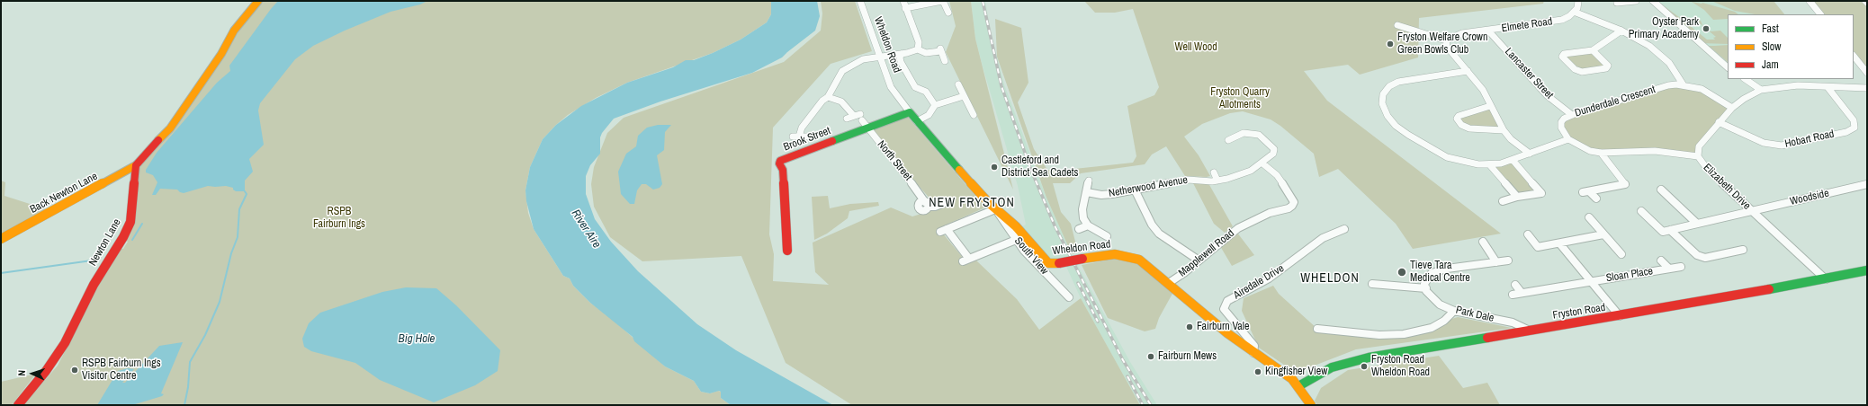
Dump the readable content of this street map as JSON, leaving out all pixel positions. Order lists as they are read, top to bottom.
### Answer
{
  "streets": {
    "street": [
      "Elmete Road",
      "Wheldon Road",
      "Lancaster Street",
      "Dunderdale Crescent",
      "Brook Street",
      "Hobart Road",
      "North Street",
      "Netherwood Avenue",
      "Elizabeth Drive",
      "Back Newton Lane",
      "Woodside",
      "Newton Lane",
      "Mapplewell Road",
      "South View",
      "Sloan Place",
      "Airedale Drive",
      "Fryston Road",
      "Park Dale"
    ]
  },
  "crossings": [
    ["Elmete Road", "Lancaster Street"],
    ["Wheldon Road", "Mapplewell Road"],
    ["Wheldon Road", "South View"],
    ["Wheldon Road", "Airedale Drive"],
    ["Wheldon Road", "Fryston Road"],
    ["Lancaster Street", "Dunderdale Crescent"],
    ["Dunderdale Crescent", "Elizabeth Drive"],
    ["Brook Street", "North Street"],
    ["Hobart Road", "Elizabeth Drive"],
    ["Netherwood Avenue", "Mapplewell Road"],
    ["Elizabeth Drive", "Woodside"],
    ["Elizabeth Drive", "Fryston Road"],
    ["Back Newton Lane", "Newton Lane"],
    ["Sloan Place", "Fryston Road"],
    ["Fryston Road", "Park Dale"]
  ],
  "districts": ["NEW FRYSTON", "WHELDON"],
  "water": ["River Aire", "Big Hole"],
  "parks": ["Well Wood", "Fryston Quarry Allotments", "RSPB Fairburn Ings"],
  "places": [
    "Oyster Park Primary Academy",
    "Fryston Welfare Crown Green Bowls Club",
    "Castleford and District Sea Cadets",
    "Tieve Tara Medical Centre",
    "Fairburn Vale",
    "Fairburn Mews",
    "Fryston Road Wheldon Road",
    "RSPB Fairburn Ings Visitor Centre",
    "Kingfisher View"
  ],
  "legend": ["Fast", "Slow", "Jam"],
  "north": "left"
}
